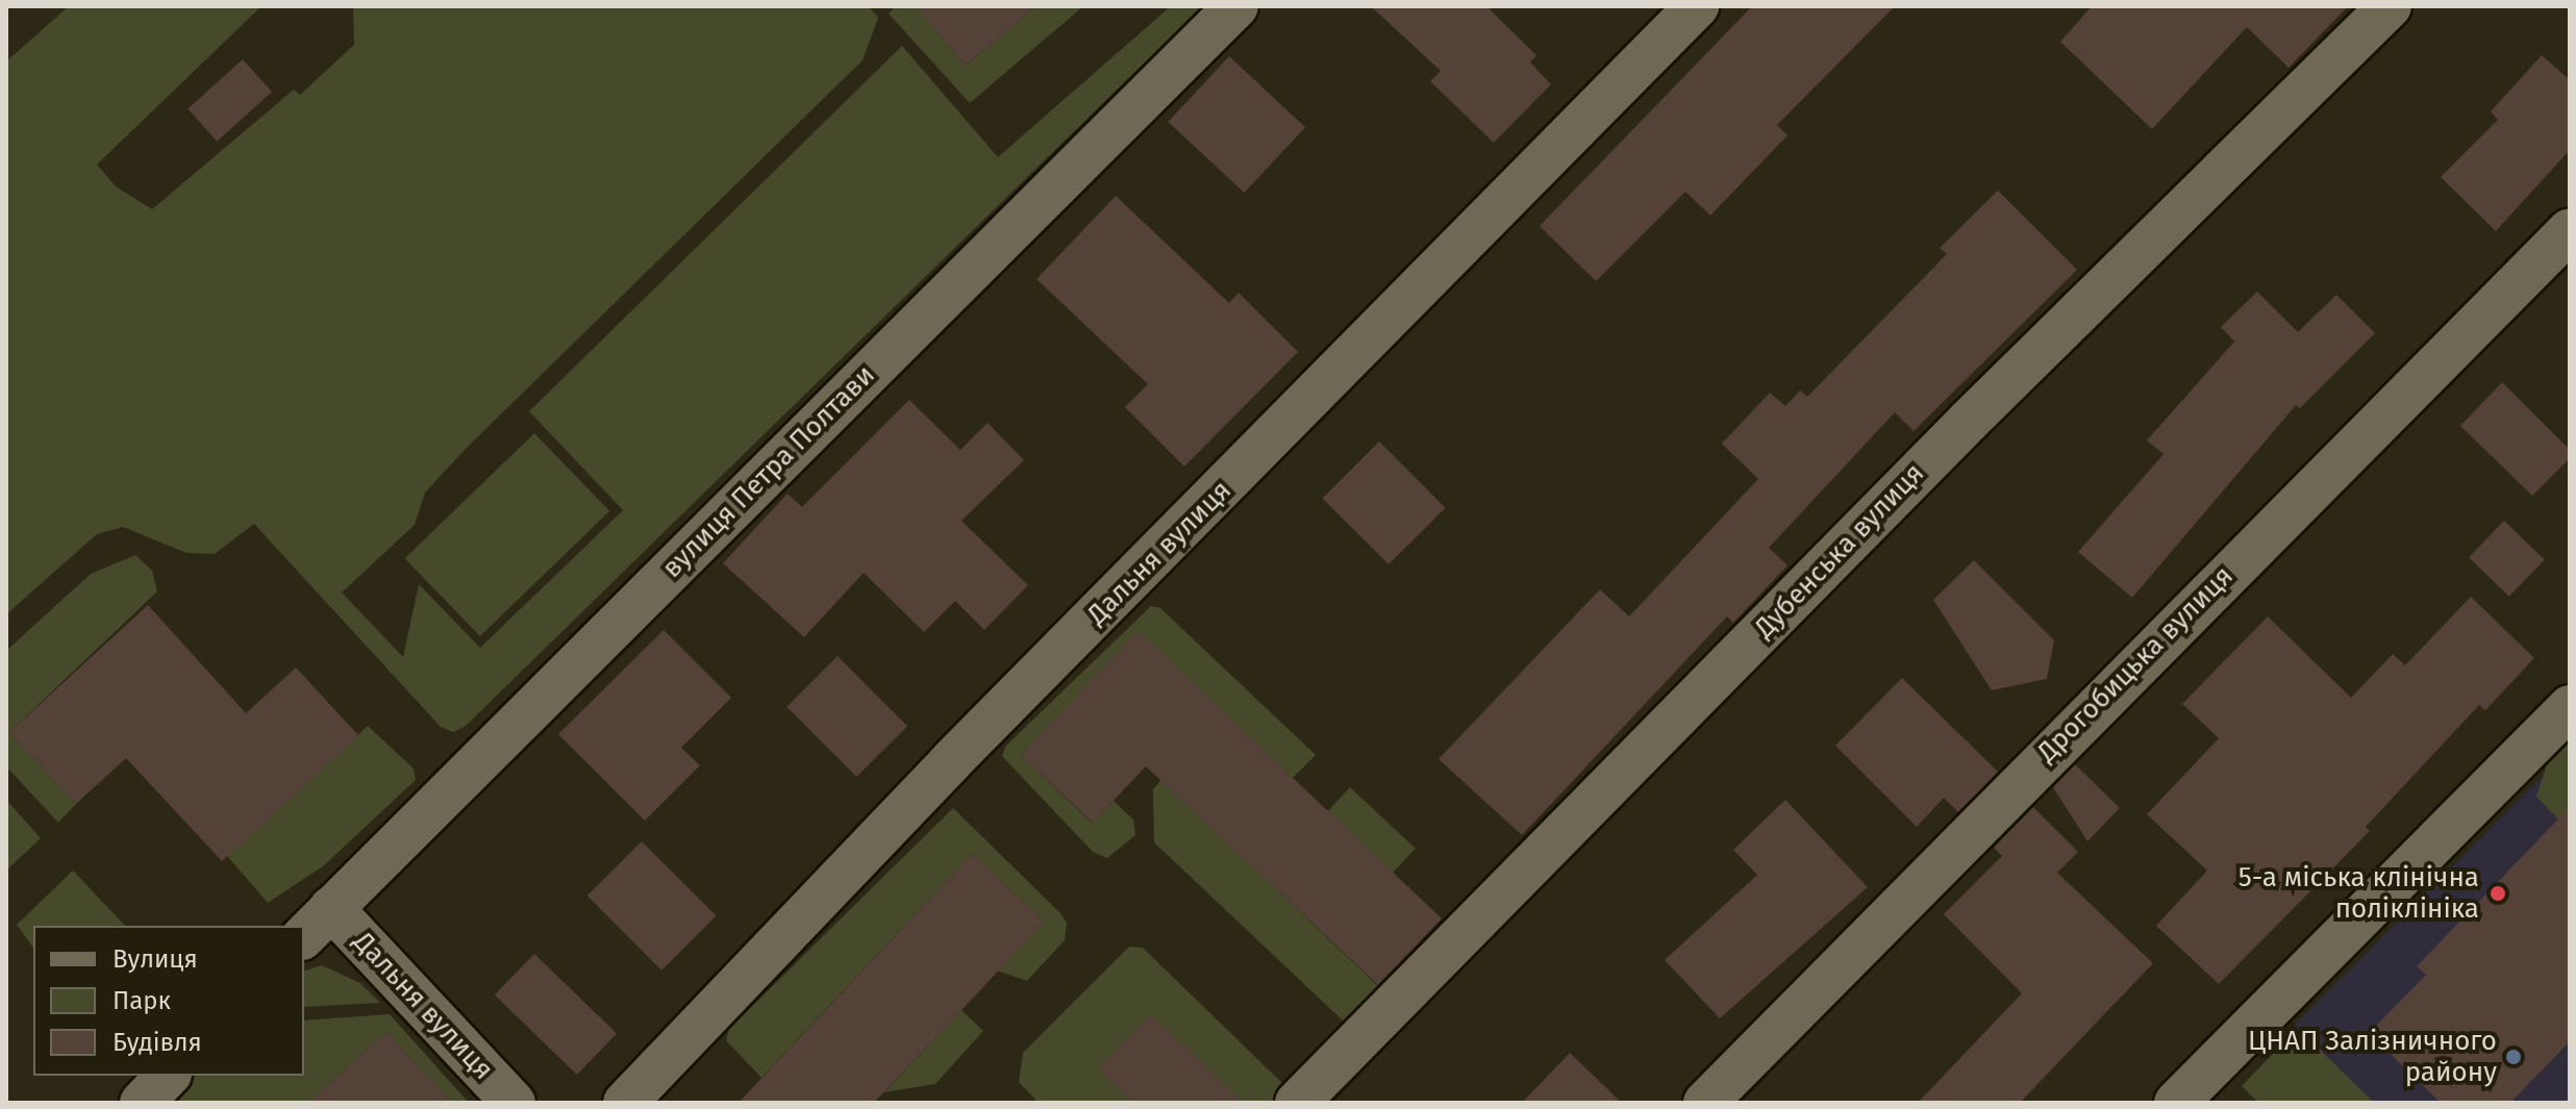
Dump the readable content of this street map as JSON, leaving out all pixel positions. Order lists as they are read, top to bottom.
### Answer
{
  "streets": {
    "street": [
      "вулиця Петра Полтави",
      "Дубенська вулиця",
      "Дальня вулиця",
      "Дрогобицька вулиця"
    ]
  },
  "crossings": [
    ["вулиця Петра Полтави", "Дальня вулиця"]
  ],
  "places": ["5-а міська клінічна поліклініка", "ЦНАП Залізничного району"],
  "legend": ["Вулиця", "Парк", "Будівля"]
}
